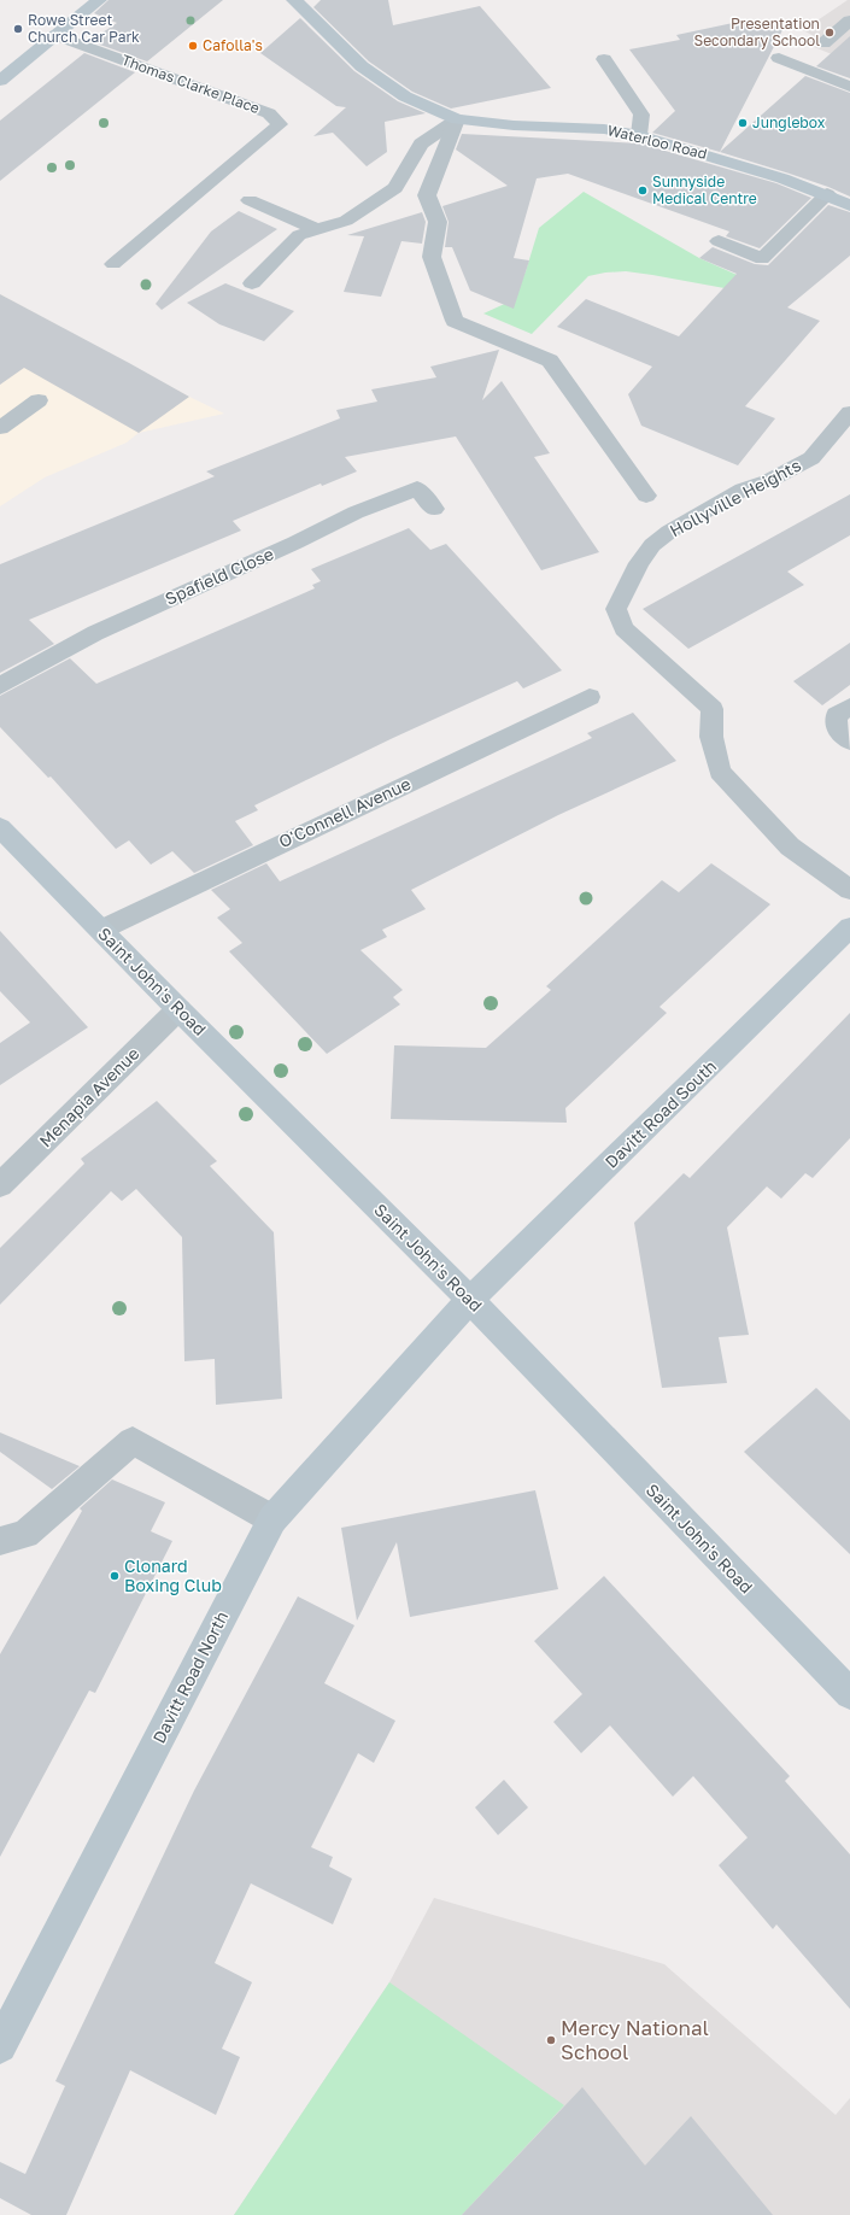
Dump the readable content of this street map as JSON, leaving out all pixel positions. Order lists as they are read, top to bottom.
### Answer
{
  "streets": {
    "street": [
      "Thomas Clarke Place",
      "Waterloo Road",
      "Hollyville Heights",
      "Spafield Close",
      "O'Connell Avenue",
      "Saint John's Road",
      "Menapia Avenue",
      "Davitt Road South",
      "Davitt Road North"
    ]
  },
  "crossings": [
    ["O'Connell Avenue", "Saint John's Road"],
    ["Saint John's Road", "Menapia Avenue"],
    ["Saint John's Road", "Davitt Road South"],
    ["Saint John's Road", "Davitt Road North"],
    ["Davitt Road South", "Davitt Road North"]
  ],
  "places": [
    "Rowe Street Church Car Park",
    "Presentation Secondary School",
    "Cafolla's",
    "Junglebox",
    "Sunnyside Medical Centre",
    "Clonard Boxing Club",
    "Mercy National School"
  ]
}
